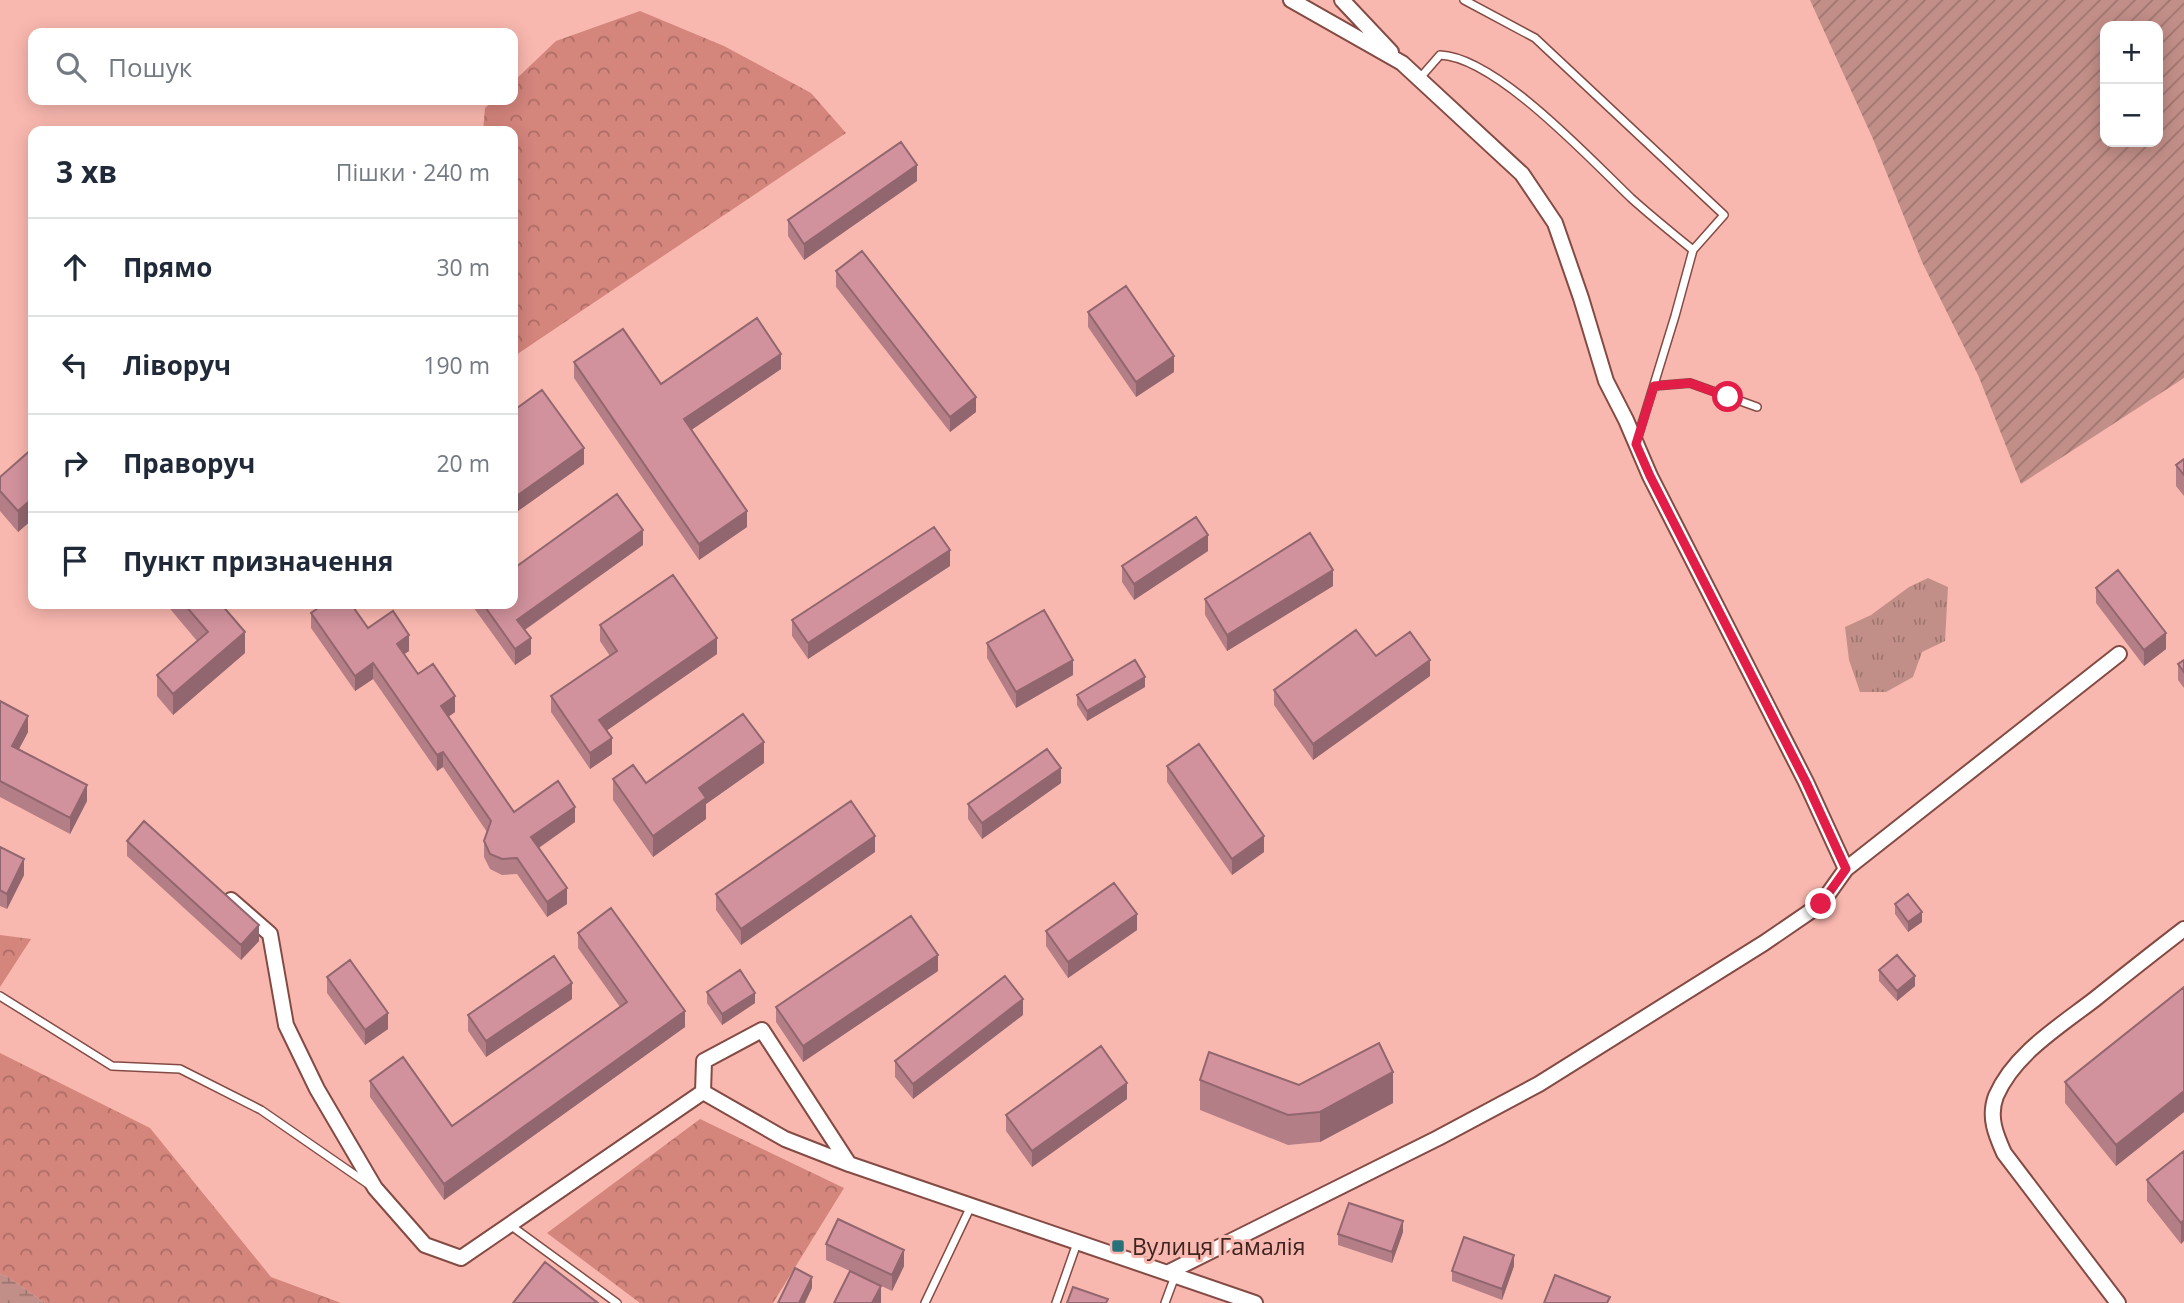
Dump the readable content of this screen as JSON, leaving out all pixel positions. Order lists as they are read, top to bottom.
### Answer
{
  "places": {
    "transit": ["Вулиця Гамалія"]
  },
  "page": {
    "map_buttons": ["+", "−"],
    "search": "Пошук",
    "heading": ["3 хв", "Пішки · 240 m"],
    "list": [
      ["Прямо", "30 m"],
      ["Ліворуч", "190 m"],
      ["Праворуч", "20 m"],
      "Пункт призначення"
    ]
  }
}
